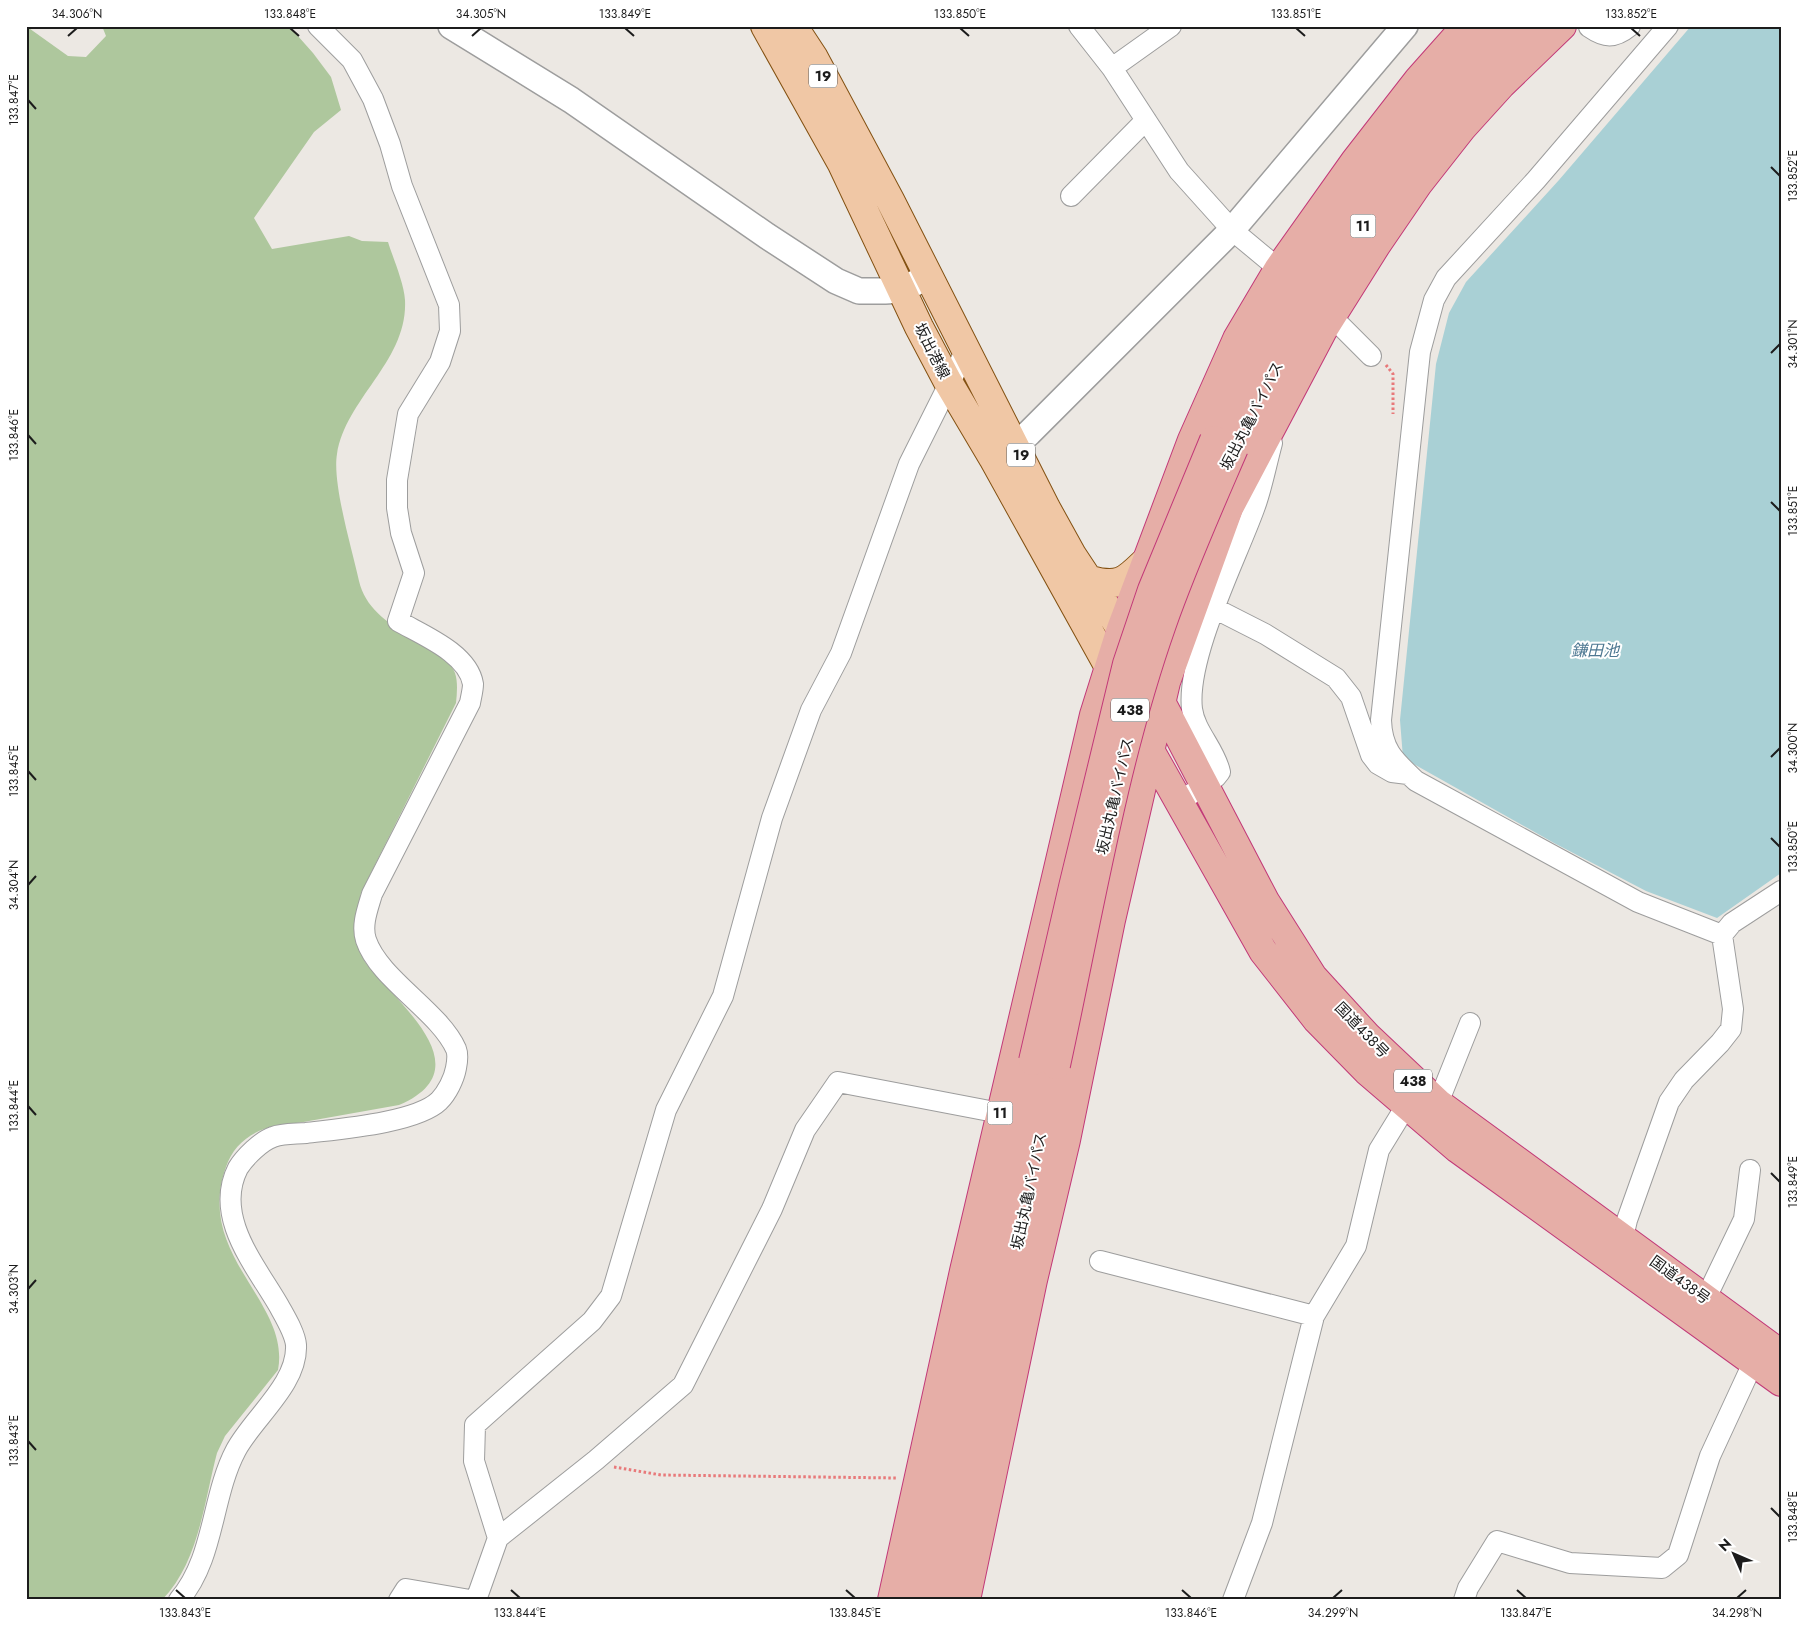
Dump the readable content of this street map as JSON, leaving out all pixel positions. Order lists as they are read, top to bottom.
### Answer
{
  "streets": {
    "highway": [
      "11",
      "坂出丸亀バイパス",
      "438",
      "国道438号"
    ],
    "main road": ["19", "坂出港線"]
  },
  "crossings": [
    ["11", "坂出港線"],
    ["11", "国道438号"],
    ["坂出港線", "国道438号"]
  ],
  "water": ["鎌田池"],
  "north": "top left",
  "coordinates": [
    "34.306°N",
    "133.848°E",
    "34.305°N",
    "133.849°E",
    "133.850°E",
    "133.851°E",
    "133.852°E",
    "133.847°E",
    "34.301°N",
    "133.846°E",
    "34.300°N",
    "133.845°E",
    "34.304°N",
    "133.844°E",
    "34.303°N",
    "133.843°E",
    "34.299°N",
    "34.298°N"
  ]
}
